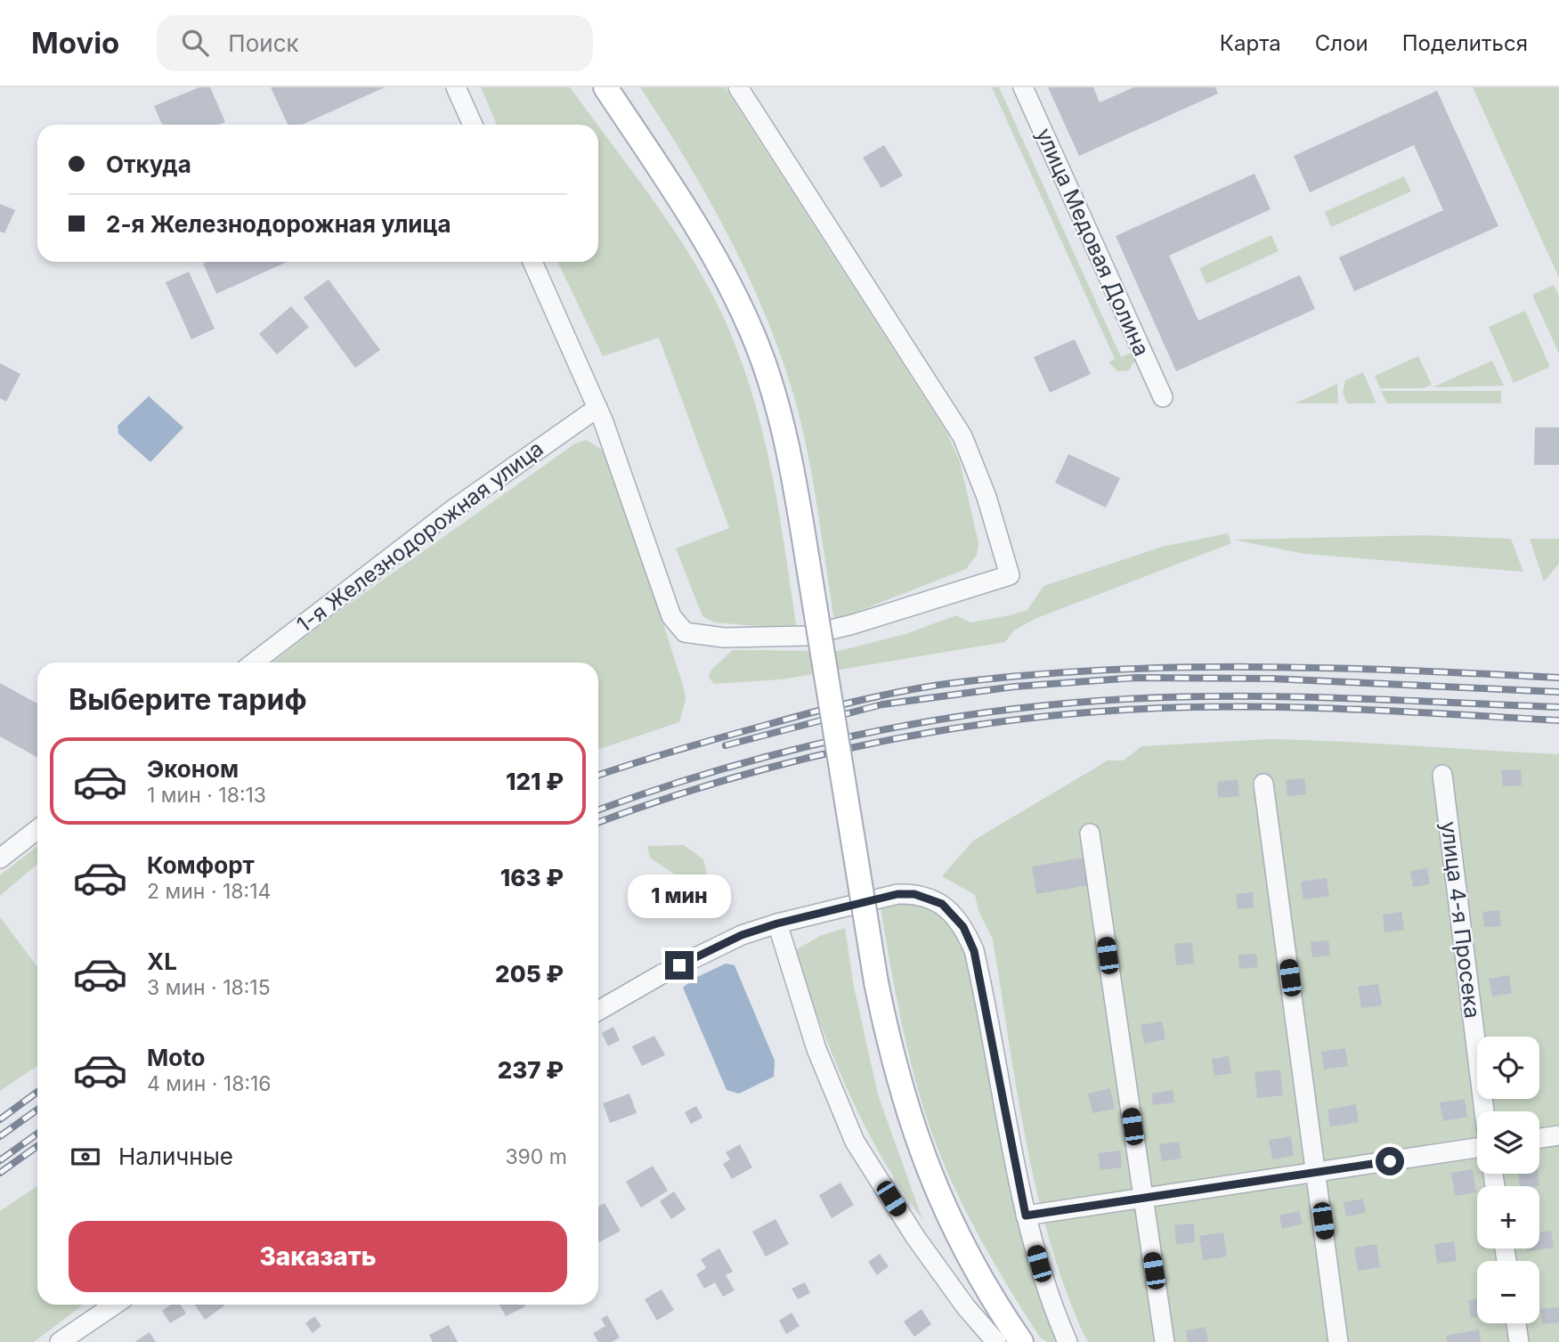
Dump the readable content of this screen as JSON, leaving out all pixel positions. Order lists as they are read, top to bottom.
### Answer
{
  "streets": {
    "street": ["улица Медовая Долина", "1-я Железнодорожная улица", "улица 4-я Просека"]
  },
  "page": {
    "header": "Movio",
    "search": "Поиск",
    "nav": ["Карта", "Слои", "Поделиться"],
    "banner": ["Откуда", "2-я Железнодорожная улица"],
    "heading": "Выберите тариф",
    "list": [
      {
        "name": "Эконом",
        "note": "1 мин · 18:13",
        "value": "121 ₽"
      },
      {
        "name": "Комфорт",
        "note": "2 мин · 18:14",
        "value": "163 ₽"
      },
      {
        "name": "XL",
        "note": "3 мин · 18:15",
        "value": "205 ₽"
      },
      {
        "name": "Moto",
        "note": "4 мин · 18:16",
        "value": "237 ₽"
      }
    ],
    "bubble": "1 мин",
    "map_buttons": ["+", "−"],
    "pay": ["Наличные", "390 m"],
    "buttons": "Заказать"
  }
}
